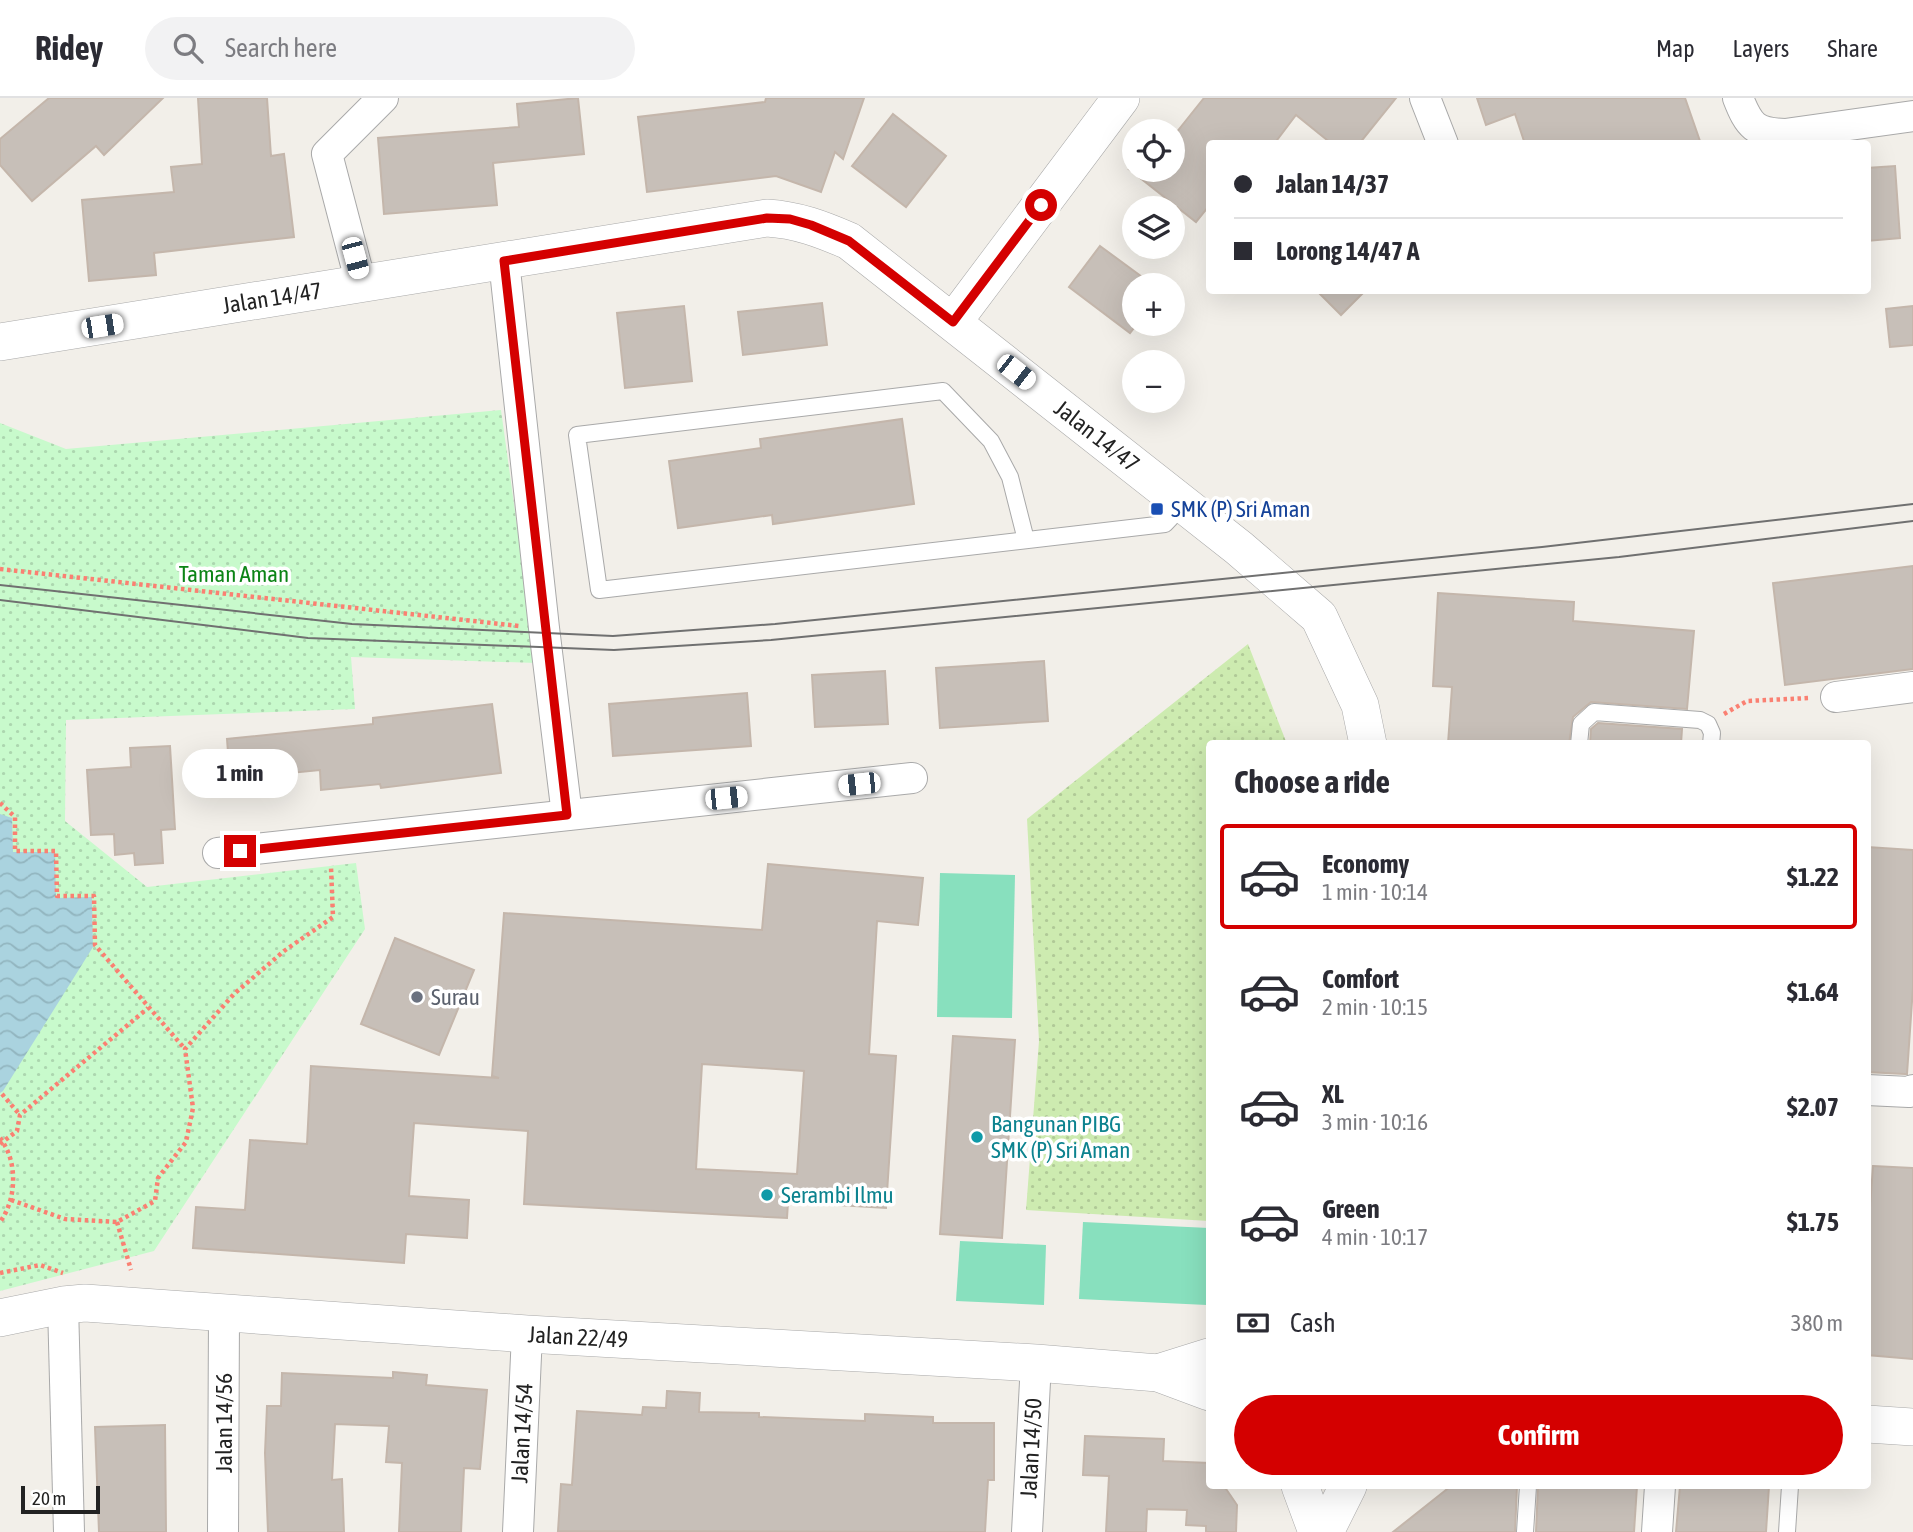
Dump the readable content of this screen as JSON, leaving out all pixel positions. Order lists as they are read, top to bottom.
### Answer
{
  "streets": {
    "street": [
      "Jalan 14/47",
      "Jalan 22/49",
      "Jalan 14/56",
      "Jalan 14/54",
      "Jalan 14/50"
    ]
  },
  "crossings": [
    ["Jalan 22/49", "Jalan 14/56"],
    ["Jalan 22/49", "Jalan 14/54"],
    ["Jalan 22/49", "Jalan 14/50"]
  ],
  "parks": ["Taman Aman"],
  "places": {
    "transit": ["SMK (P) Sri Aman"],
    "other": ["Surau", "Bangunan PIBG SMK (P) Sri Aman", "Serambi Ilmu"]
  },
  "scale_bar": "20 m",
  "page": {
    "header": "Ridey",
    "search": "Search here",
    "nav": ["Map", "Layers", "Share"],
    "map_buttons": ["+", "−"],
    "banner": ["Jalan 14/37", "Lorong 14/47 A"],
    "heading": "Choose a ride",
    "bubble": "1 min",
    "list": [
      {
        "name": "Economy",
        "note": "1 min · 10:14",
        "value": "$1.22"
      },
      {
        "name": "Comfort",
        "note": "2 min · 10:15",
        "value": "$1.64"
      },
      {
        "name": "XL",
        "note": "3 min · 10:16",
        "value": "$2.07"
      },
      {
        "name": "Green",
        "note": "4 min · 10:17",
        "value": "$1.75"
      }
    ],
    "pay": ["Cash", "380 m"],
    "buttons": "Confirm",
    "scale": "20 m"
  }
}
